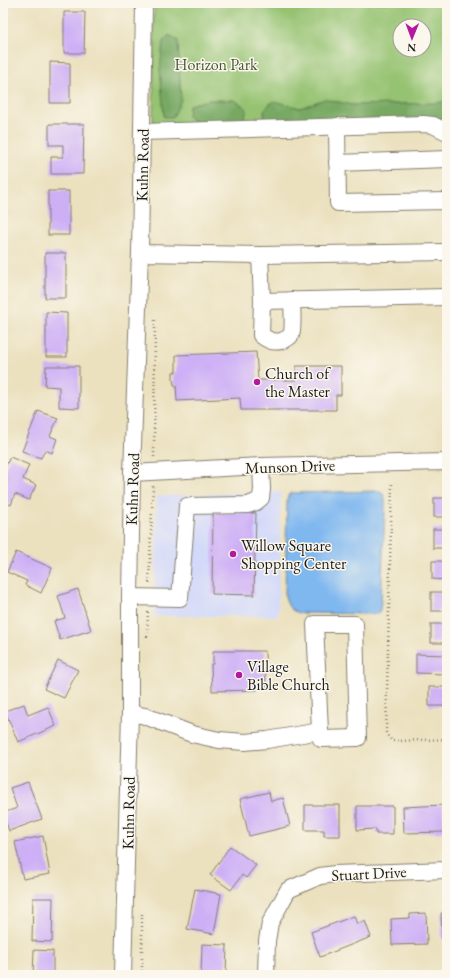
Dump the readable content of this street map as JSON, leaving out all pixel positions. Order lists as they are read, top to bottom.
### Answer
{
  "streets": {
    "street": ["Kuhn Road", "Munson Drive", "Stuart Drive"]
  },
  "crossings": [
    ["Kuhn Road", "Munson Drive"]
  ],
  "parks": ["Horizon Park"],
  "places": ["Church of the Master", "Willow Square Shopping Center", "Village Bible Church"],
  "north": "bottom"
}
